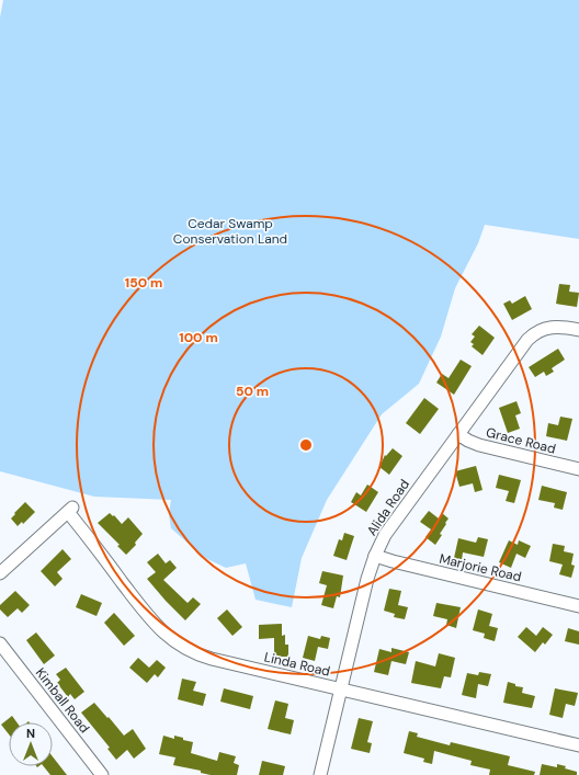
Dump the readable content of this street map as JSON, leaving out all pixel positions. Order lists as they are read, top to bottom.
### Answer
{
  "streets": {
    "street": [
      "Grace Road",
      "Alida Road",
      "Marjorie Road",
      "Linda Road",
      "Kimball Road"
    ]
  },
  "crossings": [
    ["Grace Road", "Alida Road"],
    ["Alida Road", "Marjorie Road"],
    ["Alida Road", "Linda Road"]
  ],
  "parks": ["Cedar Swamp Conservation Land"],
  "north": "top",
  "rings": ["150 m", "100 m", "50 m"]
}
